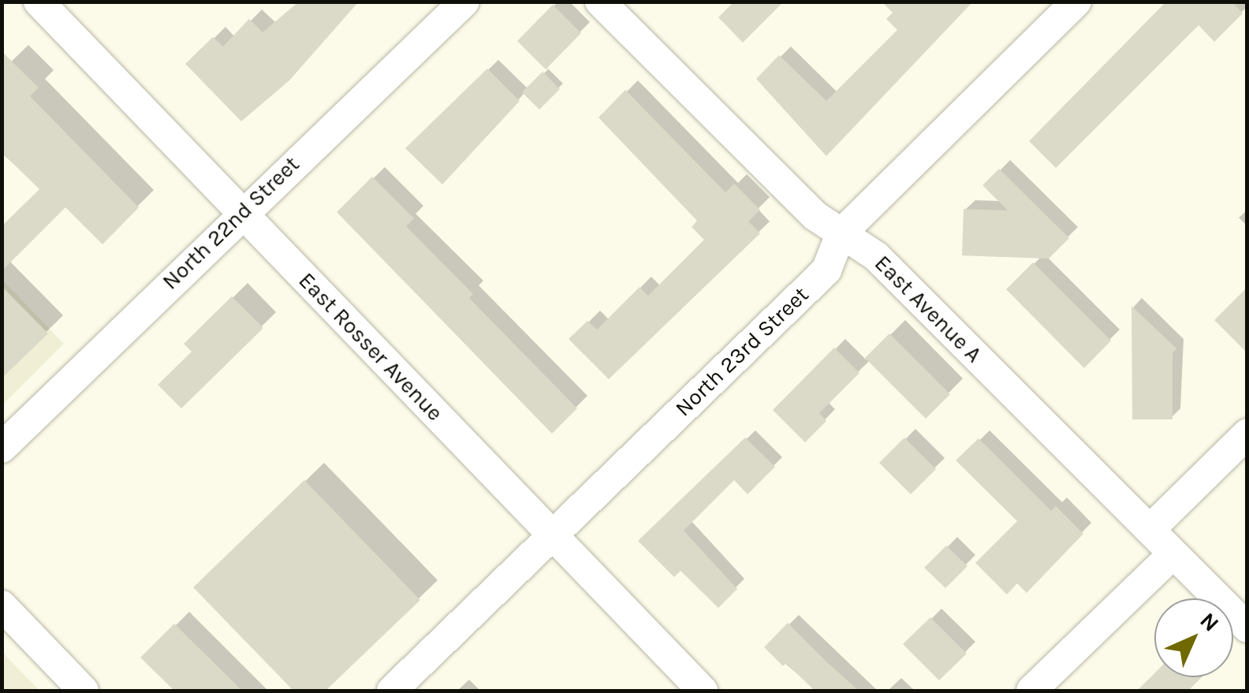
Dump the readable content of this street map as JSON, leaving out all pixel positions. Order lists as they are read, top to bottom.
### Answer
{
  "streets": {
    "street": [
      "North 22nd Street",
      "East Avenue A",
      "East Rosser Avenue",
      "North 23rd Street"
    ]
  },
  "crossings": [
    ["North 22nd Street", "East Rosser Avenue"],
    ["East Avenue A", "North 23rd Street"],
    ["East Rosser Avenue", "North 23rd Street"]
  ],
  "north": "top right"
}
